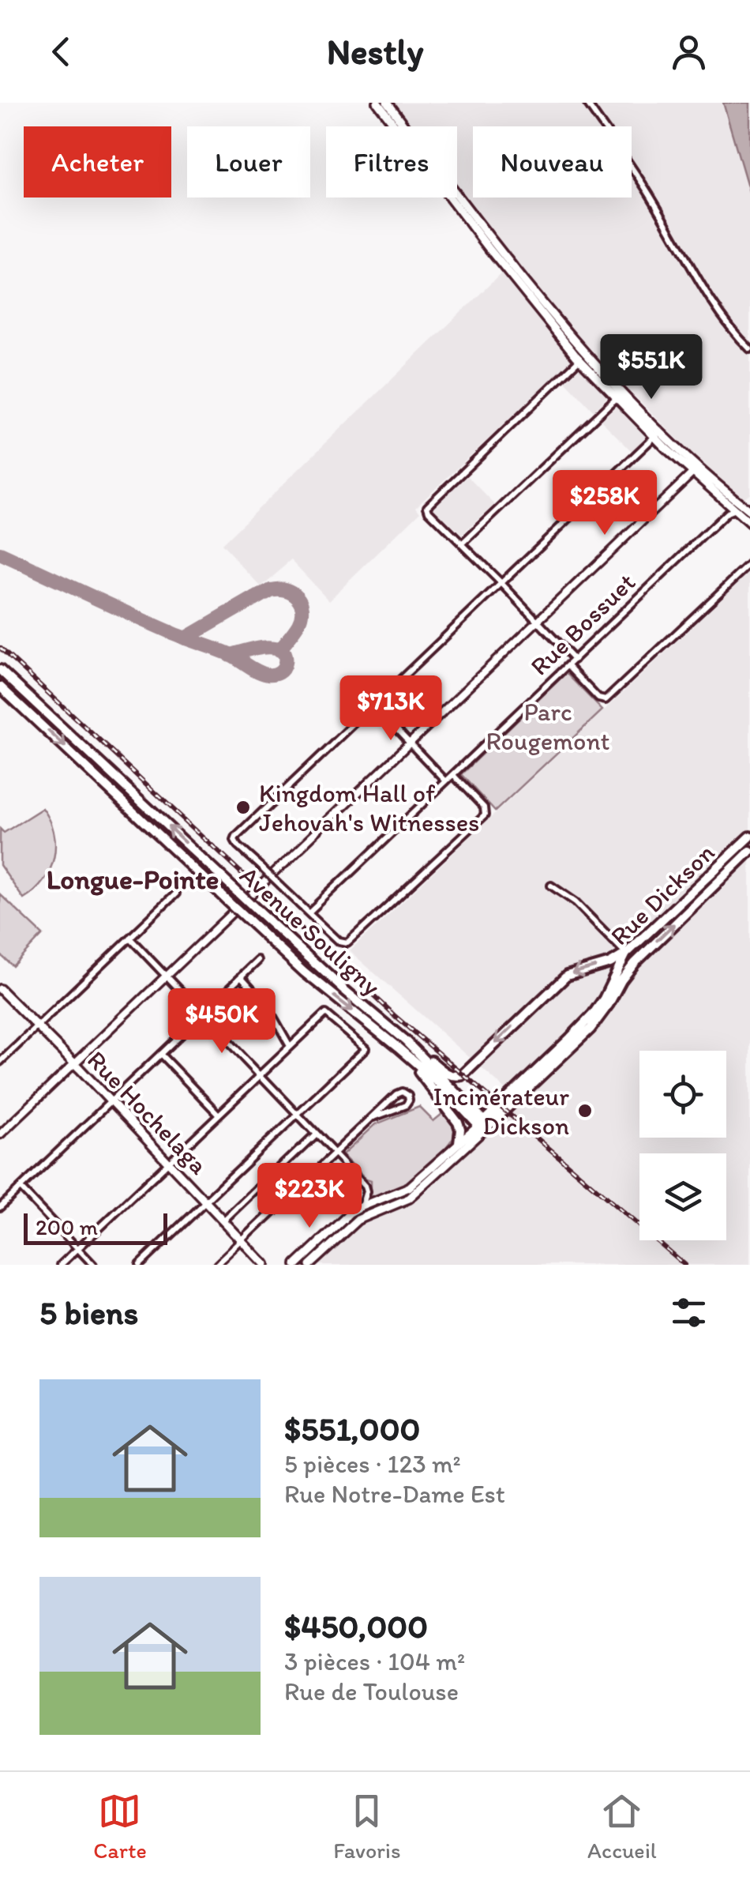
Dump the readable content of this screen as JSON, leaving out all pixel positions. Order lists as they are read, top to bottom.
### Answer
{
  "streets": {
    "main road": ["Rue Dickson", "Avenue Souligny", "Rue Hochelaga"],
    "street": ["Rue Bossuet"]
  },
  "crossings": [
    ["Rue Dickson", "Avenue Souligny"]
  ],
  "districts": ["Longue-Pointe"],
  "parks": ["Parc Rougemont"],
  "places": ["Kingdom Hall of Jehovah's Witnesses", "Incinérateur Dickson"],
  "scale_bar": "200 m",
  "page": {
    "header": "Nestly",
    "chip": [
      "Acheter",
      "Louer",
      "Filtres",
      "Nouveau"
    ],
    "price": [
      "$551K",
      "$258K",
      "$713K",
      "$450K",
      "$223K"
    ],
    "scale": "200 m",
    "heading": "5 biens",
    "list": [
      {
        "name": "$551,000",
        "note": "5 pièces · 123 m² · Rue Notre-Dame Est"
      },
      {
        "name": "$450,000",
        "note": "3 pièces · 104 m² · Rue de Toulouse"
      }
    ],
    "tabs": ["Carte", "Favoris", "Accueil"]
  }
}
